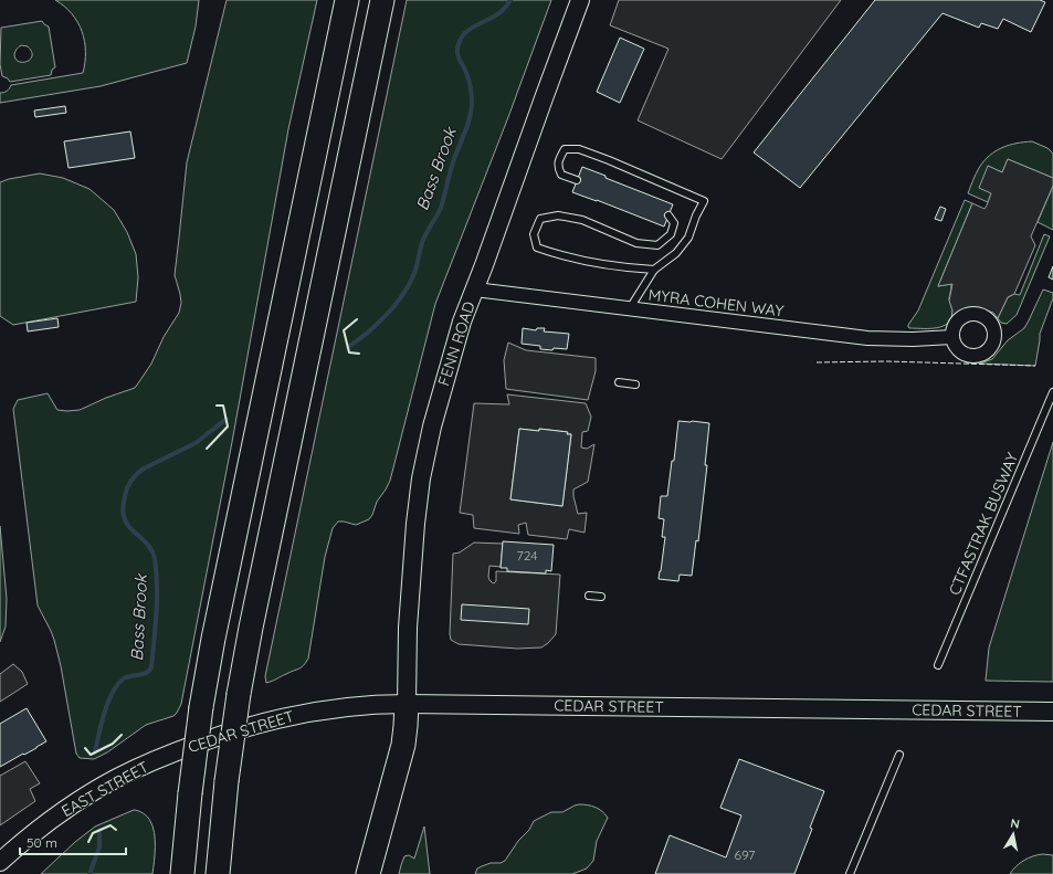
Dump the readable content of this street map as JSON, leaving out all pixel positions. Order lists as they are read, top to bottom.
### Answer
{
  "streets": {
    "main road": ["FENN ROAD", "CEDAR STREET", "EAST STREET"],
    "street": ["MYRA COHEN WAY"],
    "lane": ["CTFASTRAK BUSWAY"]
  },
  "crossings": [
    ["MYRA COHEN WAY", "FENN ROAD"],
    ["FENN ROAD", "CEDAR STREET"],
    ["CEDAR STREET", "EAST STREET"]
  ],
  "water": ["Bass Brook"],
  "house_numbers": ["724", "697"],
  "scale_bar": "50 m",
  "north": "top"
}
